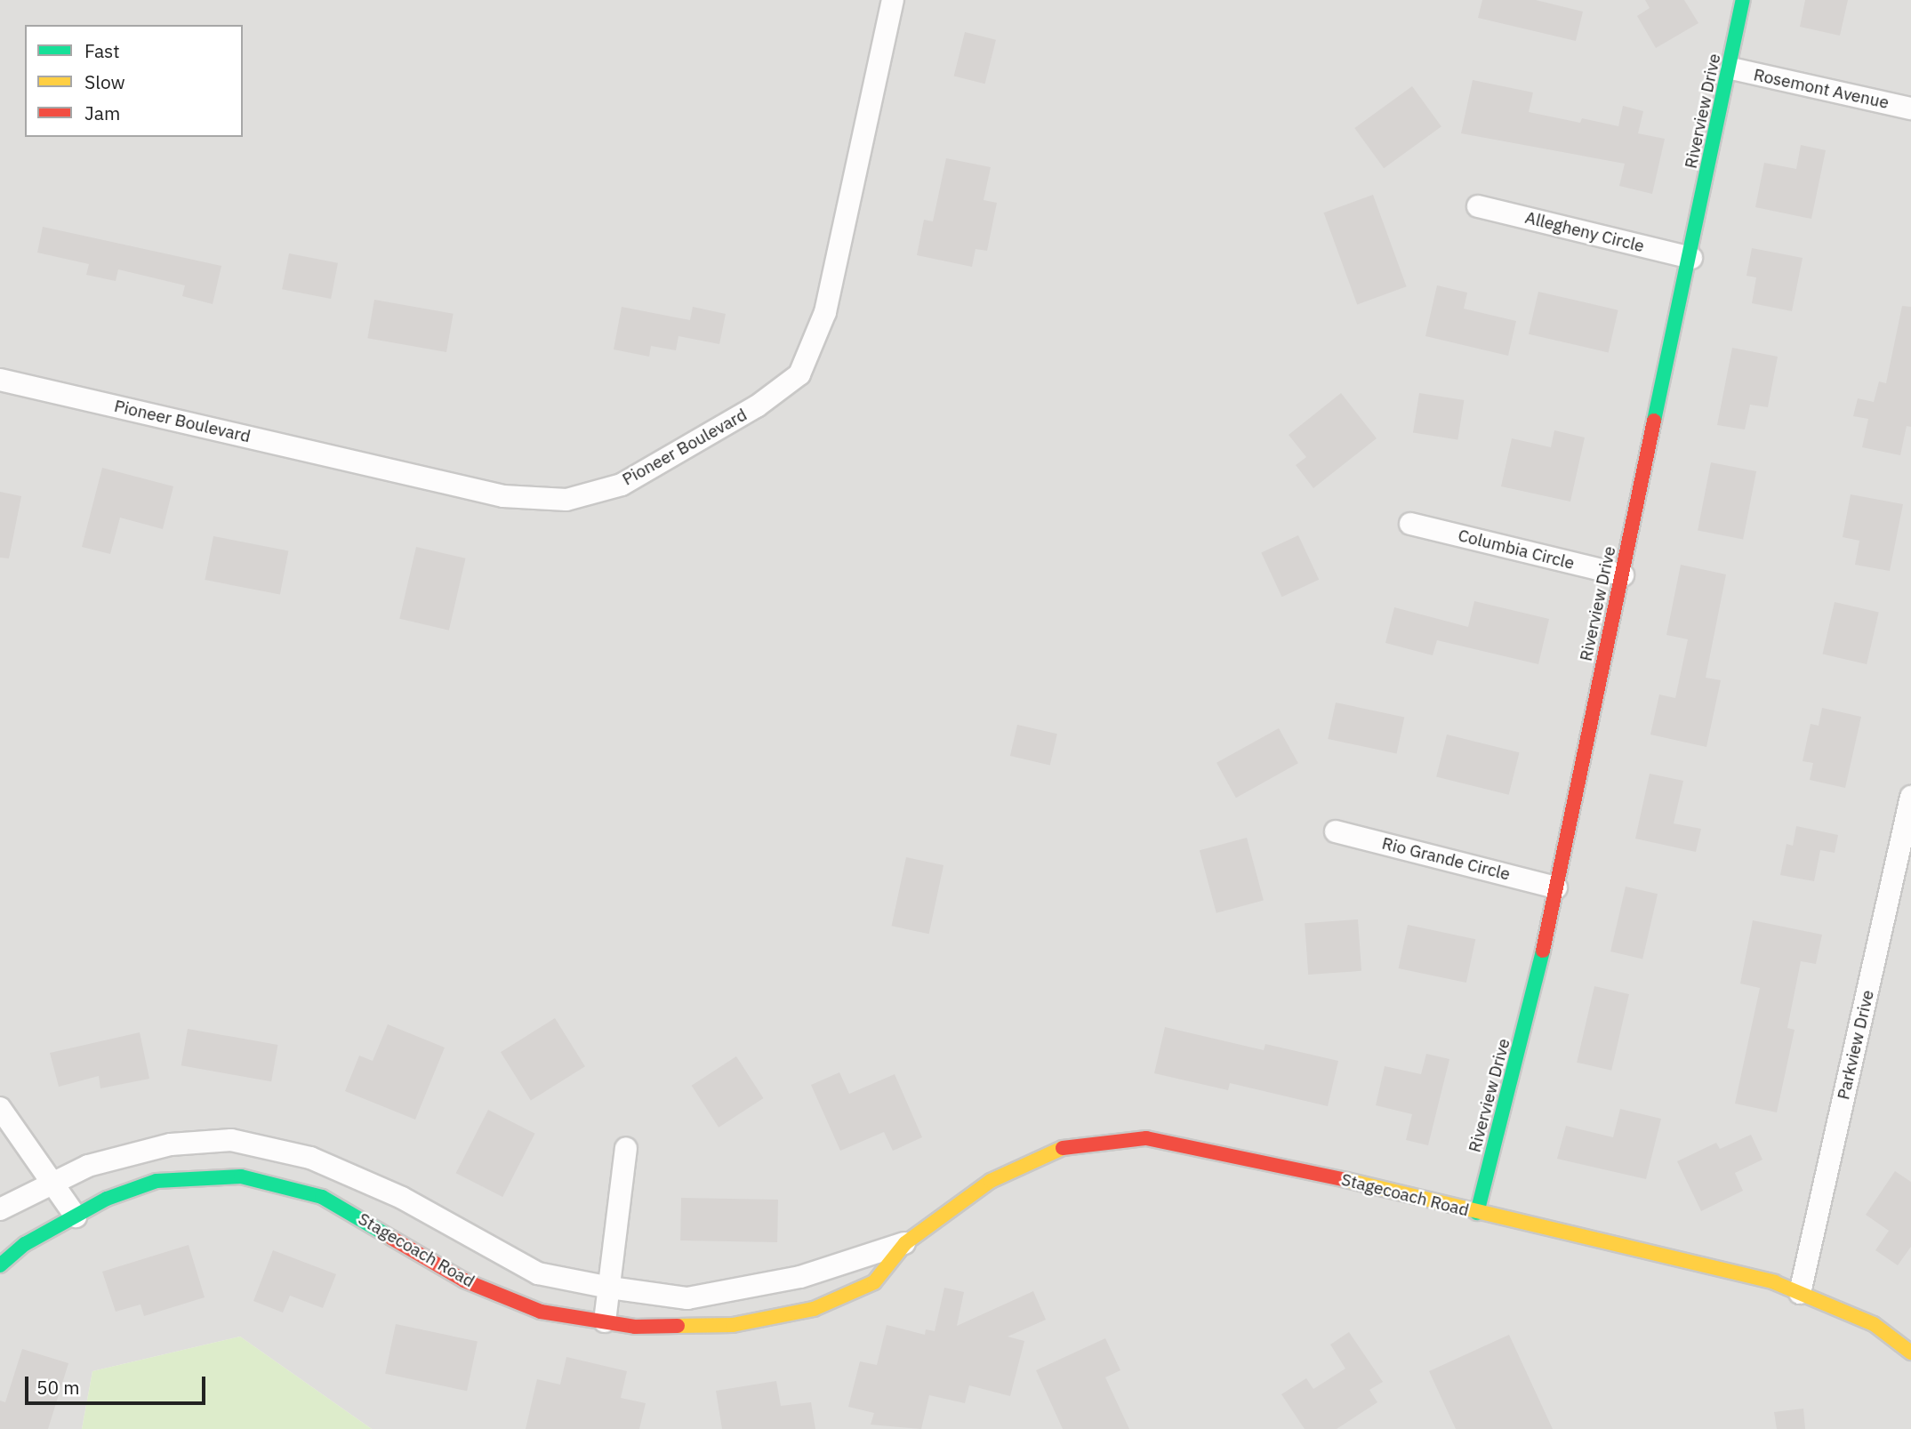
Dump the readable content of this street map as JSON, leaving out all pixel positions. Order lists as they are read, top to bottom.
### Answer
{
  "streets": {
    "street": [
      "Rosemont Avenue",
      "Riverview Drive",
      "Allegheny Circle",
      "Pioneer Boulevard",
      "Columbia Circle",
      "Rio Grande Circle",
      "Parkview Drive",
      "Stagecoach Road"
    ]
  },
  "crossings": [
    ["Rosemont Avenue", "Riverview Drive"],
    ["Riverview Drive", "Allegheny Circle"],
    ["Riverview Drive", "Columbia Circle"],
    ["Riverview Drive", "Rio Grande Circle"],
    ["Riverview Drive", "Stagecoach Road"],
    ["Parkview Drive", "Stagecoach Road"]
  ],
  "legend": ["Fast", "Slow", "Jam"],
  "scale_bar": "50 m"
}
